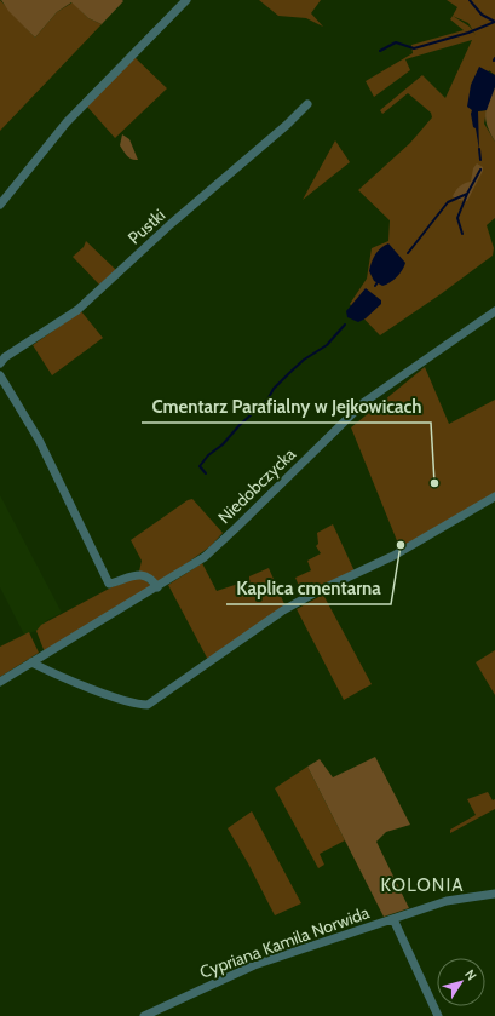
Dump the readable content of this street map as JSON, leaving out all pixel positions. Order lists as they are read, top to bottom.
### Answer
{
  "streets": {
    "street": ["Pustki", "Niedobczycka", "Cypriana Kamila Norwida"]
  },
  "districts": ["KOLONIA"],
  "places": ["Cmentarz Parafialny w Jejkowicach", "Kaplica cmentarna"],
  "north": "top right"
}
